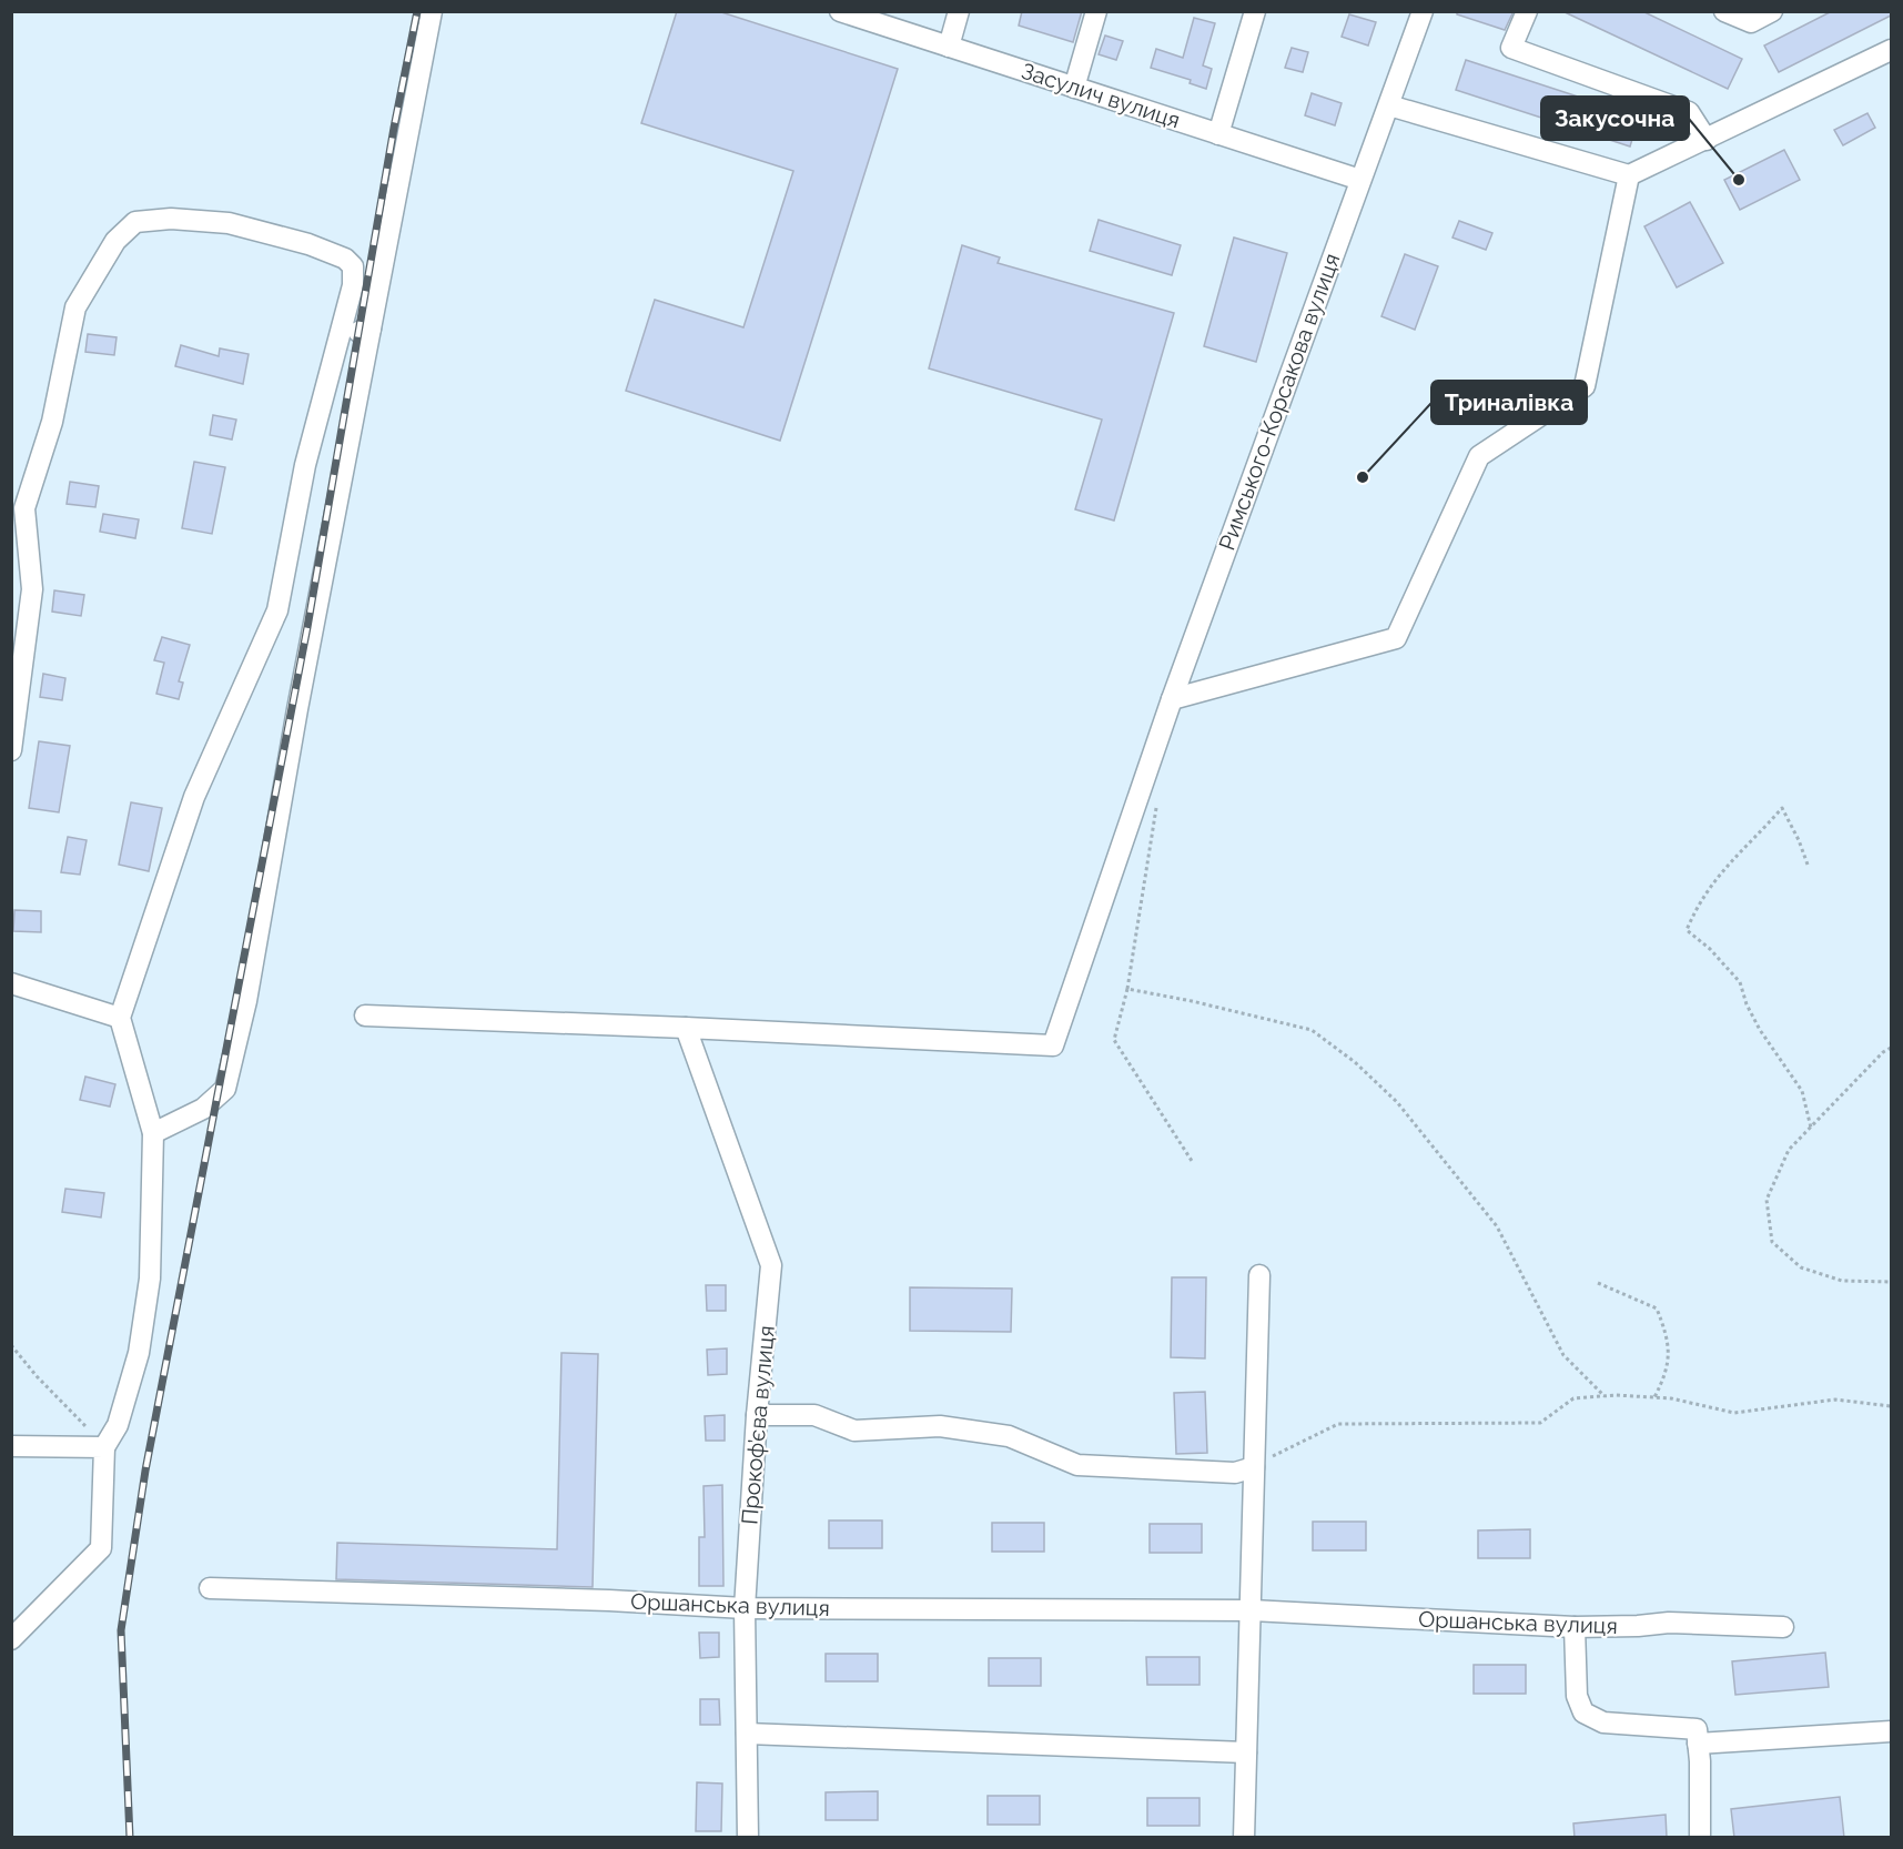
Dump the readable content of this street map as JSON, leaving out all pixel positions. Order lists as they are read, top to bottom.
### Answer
{
  "streets": {
    "street": [
      "Засулич вулиця",
      "Римського-Корсакова вулиця",
      "Прокоф’єва вулиця",
      "Оршанська вулиця"
    ]
  },
  "crossings": [
    ["Засулич вулиця", "Римського-Корсакова вулиця"],
    ["Римського-Корсакова вулиця", "Прокоф’єва вулиця"],
    ["Прокоф’єва вулиця", "Оршанська вулиця"]
  ],
  "places": ["Закусочна", "Триналівка"]
}
